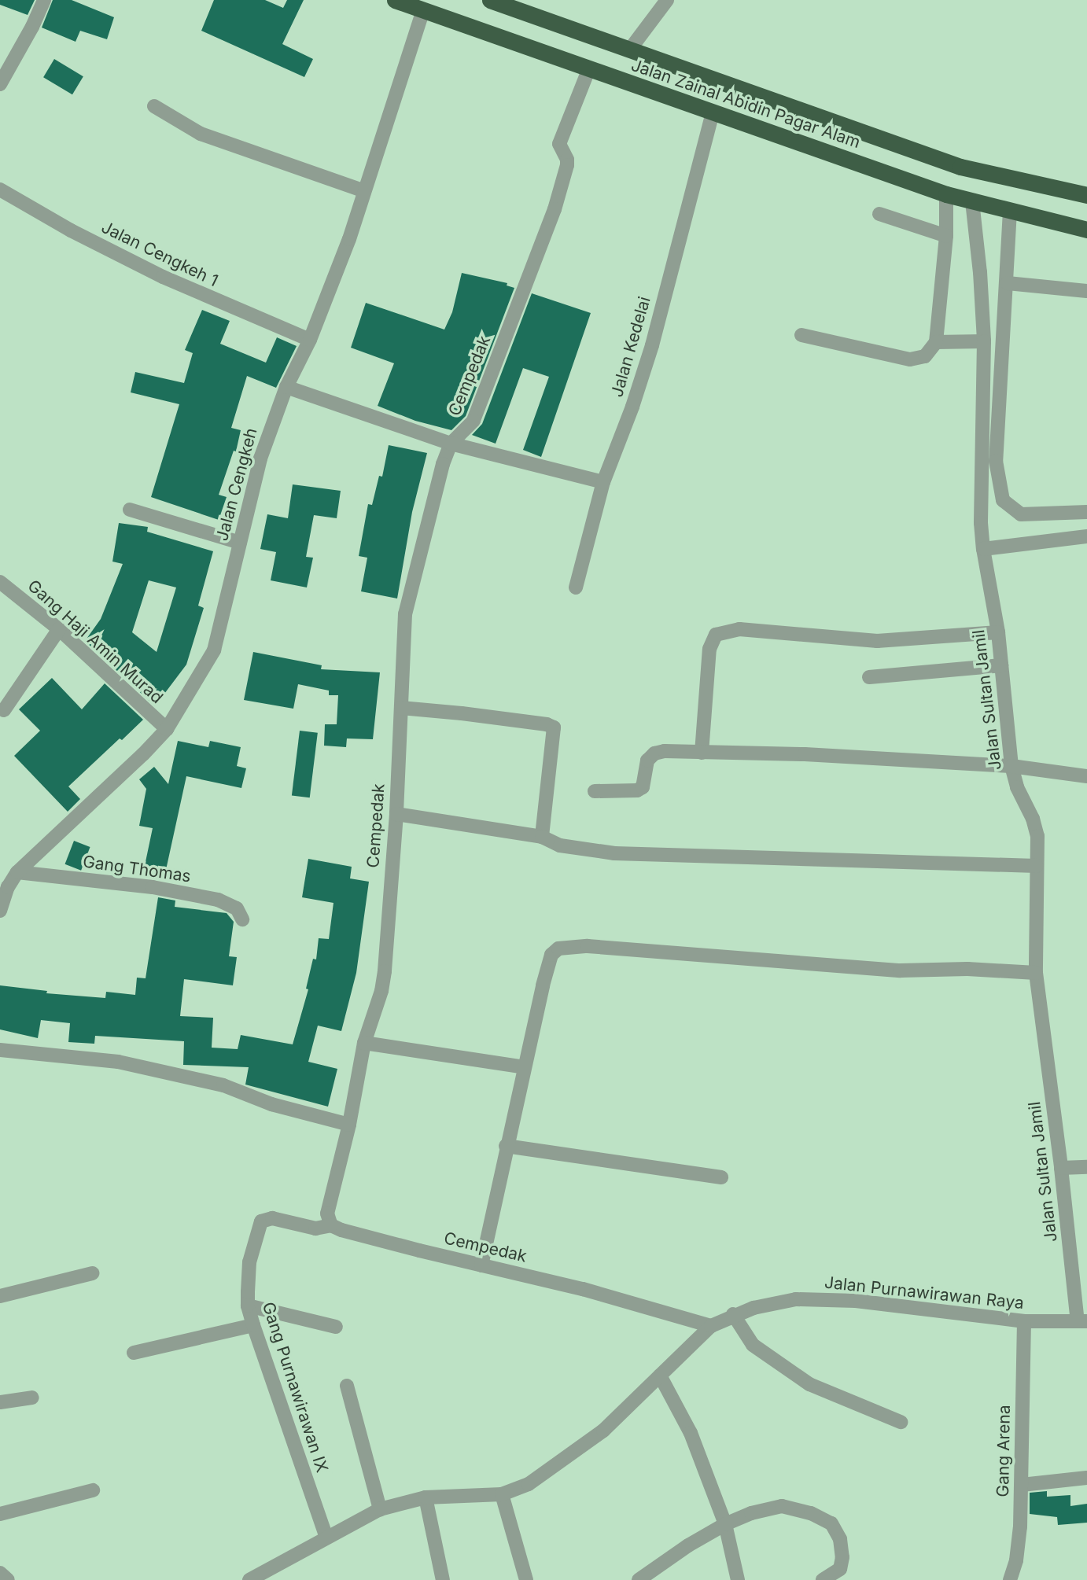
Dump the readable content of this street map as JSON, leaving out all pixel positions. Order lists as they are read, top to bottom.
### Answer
{
  "streets": {
    "highway": ["Jalan Zainal Abidin Pagar Alam"],
    "street": [
      "Jalan Cengkeh 1",
      "Jalan Kedelai",
      "Cempedak",
      "Jalan Cengkeh",
      "Gang Haji Amin Murad",
      "Jalan Sultan Jamil",
      "Gang Thomas",
      "Jalan Purnawirawan Raya",
      "Gang Purnawirawan IX",
      "Gang Arena"
    ]
  },
  "crossings": [
    ["Jalan Zainal Abidin Pagar Alam", "Jalan Kedelai"],
    ["Jalan Zainal Abidin Pagar Alam", "Cempedak"],
    ["Jalan Zainal Abidin Pagar Alam", "Jalan Cengkeh"],
    ["Jalan Zainal Abidin Pagar Alam", "Jalan Sultan Jamil"],
    ["Jalan Cengkeh 1", "Jalan Cengkeh"],
    ["Cempedak", "Jalan Purnawirawan Raya"],
    ["Cempedak", "Gang Purnawirawan IX"],
    ["Jalan Cengkeh", "Gang Haji Amin Murad"],
    ["Jalan Cengkeh", "Gang Thomas"],
    ["Jalan Sultan Jamil", "Jalan Purnawirawan Raya"],
    ["Jalan Purnawirawan Raya", "Gang Purnawirawan IX"],
    ["Jalan Purnawirawan Raya", "Gang Arena"]
  ]
}
